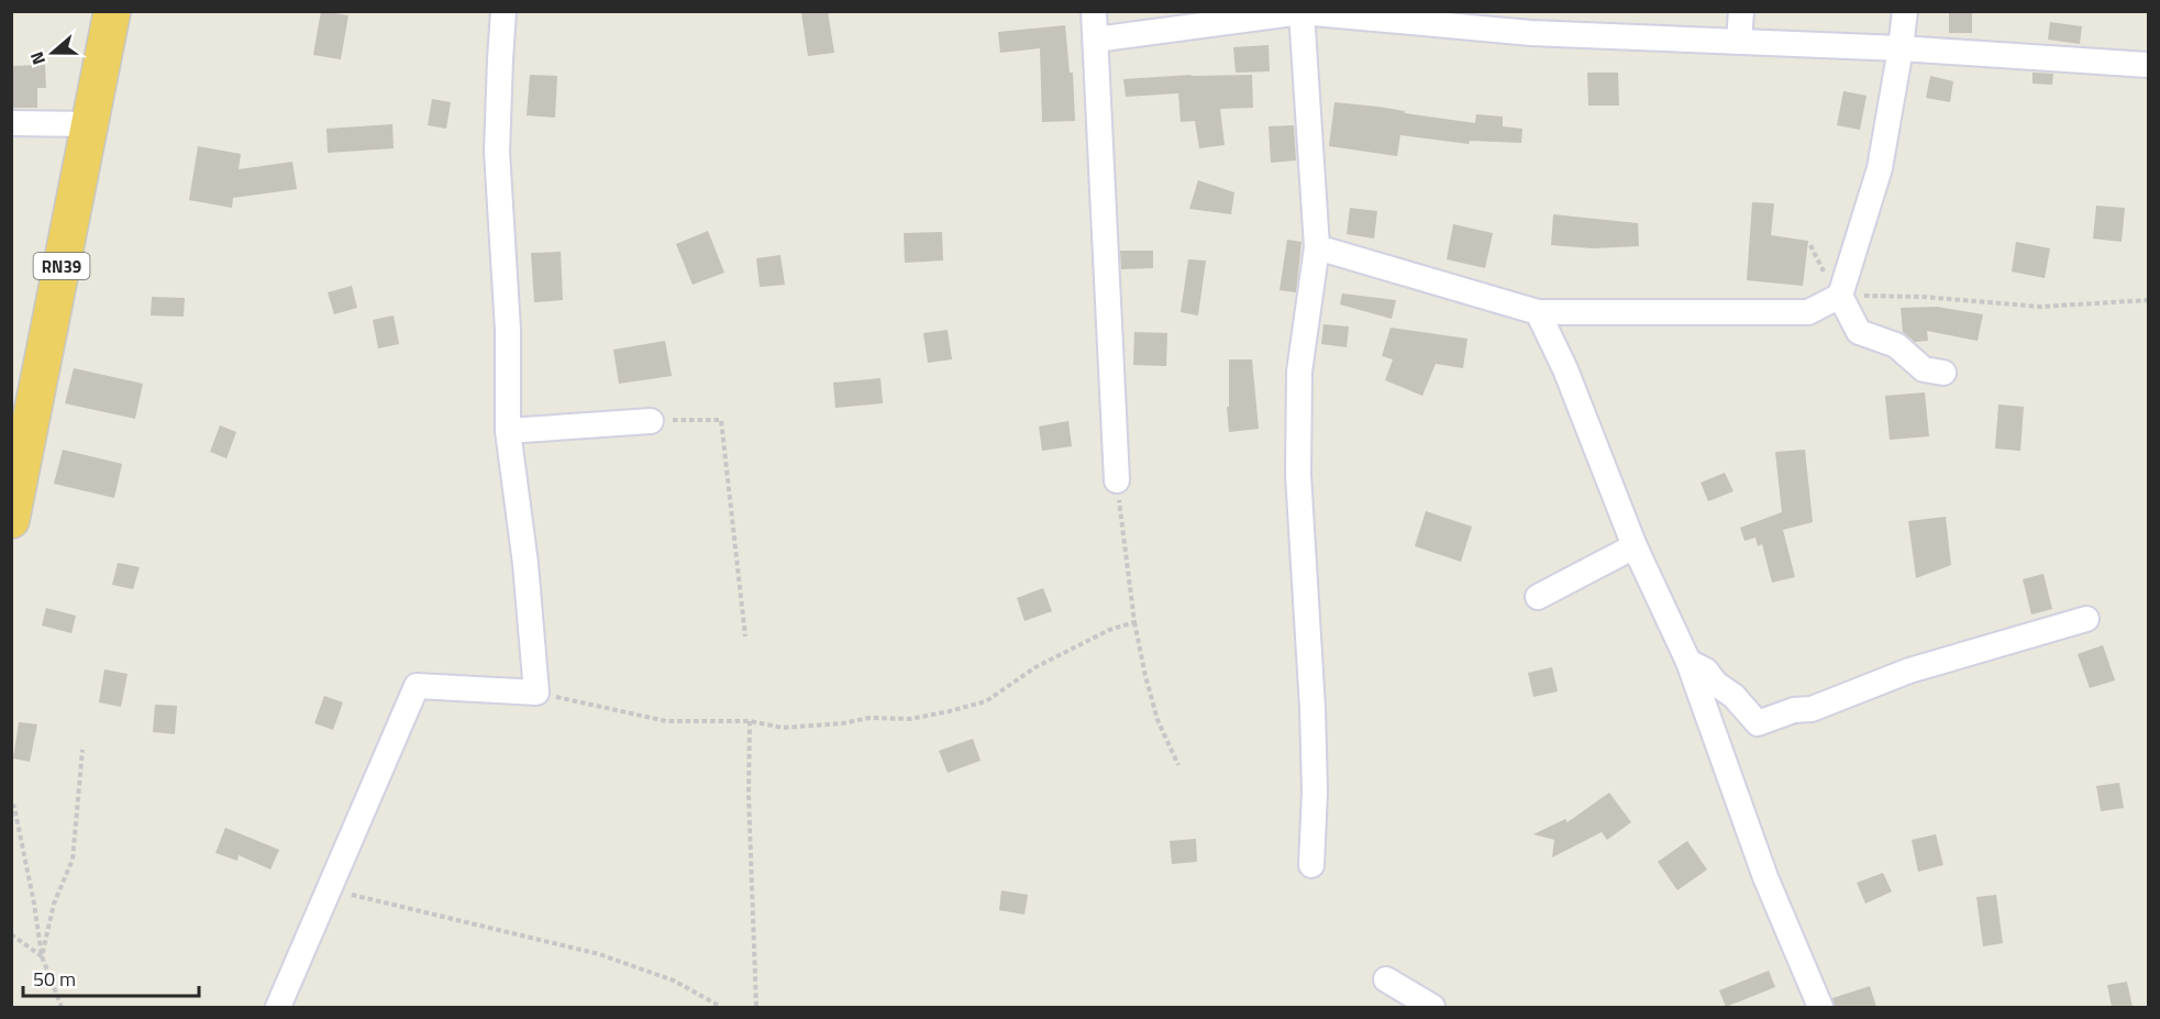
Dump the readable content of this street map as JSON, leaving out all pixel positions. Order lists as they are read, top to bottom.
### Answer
{
  "streets": {
    "highway": ["RN39"]
  },
  "scale_bar": "50 m",
  "north": "left"
}
